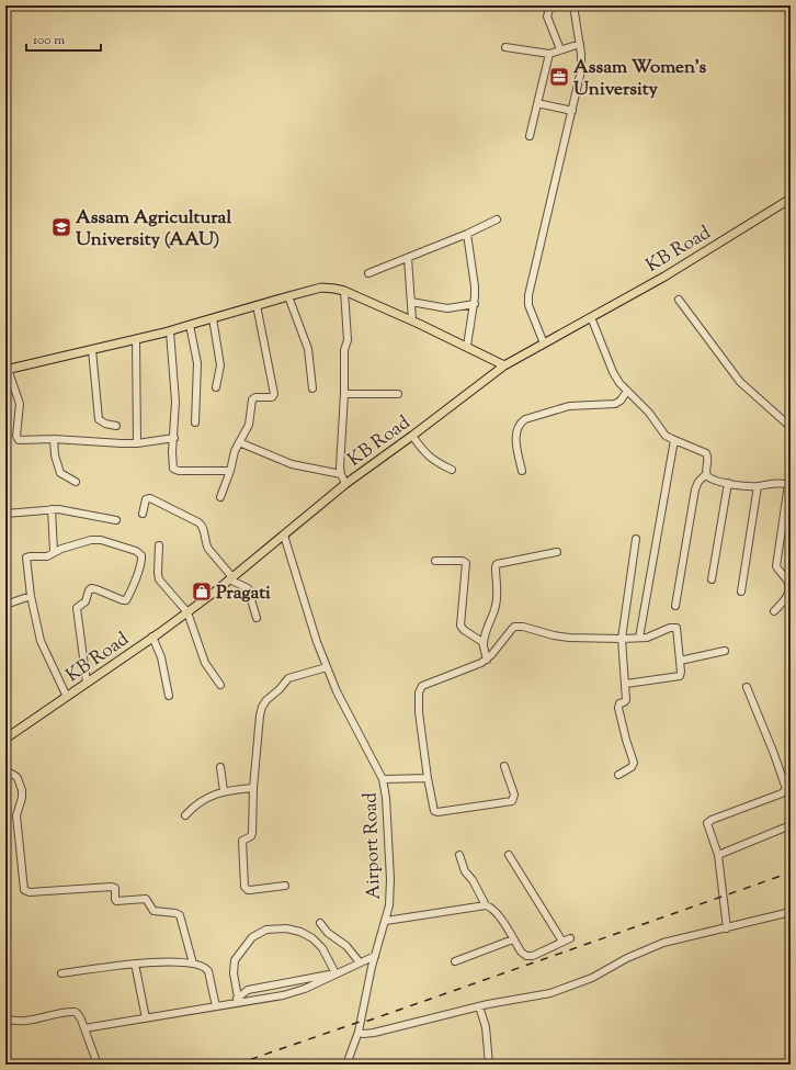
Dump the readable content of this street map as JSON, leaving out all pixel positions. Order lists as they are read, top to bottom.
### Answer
{
  "streets": {
    "main road": ["KB Road"],
    "street": ["Airport Road"]
  },
  "crossings": [
    ["KB Road", "Airport Road"]
  ],
  "places": {
    "office": ["Assam Women's University"],
    "school or university": ["Assam Agricultural University (AAU)"],
    "shop": ["Pragati"]
  },
  "scale_bar": "100 m"
}
